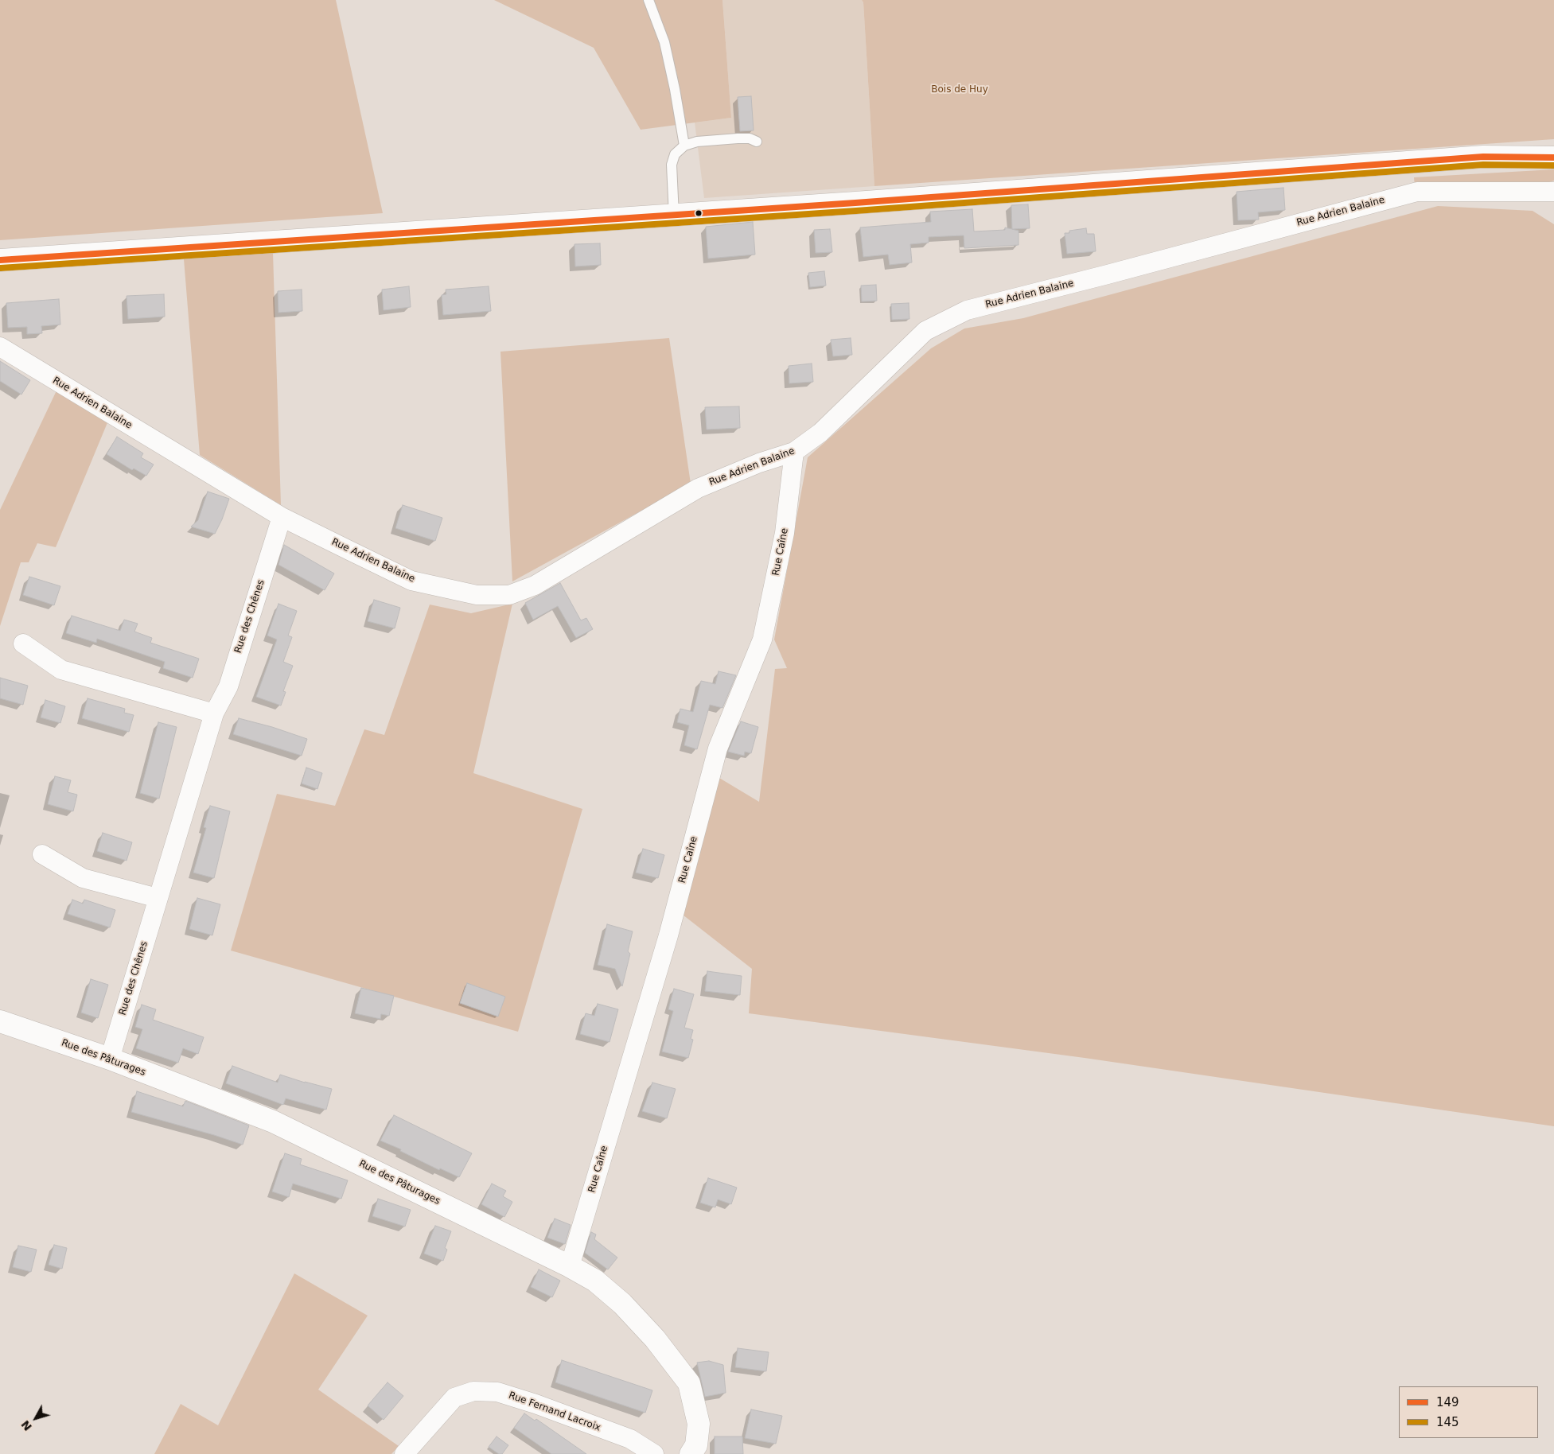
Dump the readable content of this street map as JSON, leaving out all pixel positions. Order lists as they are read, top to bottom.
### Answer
{
  "streets": {
    "main road": ["Rue des Pâturages"],
    "street": [
      "Rue Adrien Balaine",
      "Rue Caîne",
      "Rue des Chênes",
      "Rue Fernand Lacroix"
    ]
  },
  "crossings": [
    ["Rue Adrien Balaine", "Rue Caîne"],
    ["Rue Adrien Balaine", "Rue des Chênes"],
    ["Rue Caîne", "Rue des Pâturages"],
    ["Rue des Chênes", "Rue des Pâturages"]
  ],
  "parks": ["Bois de Huy"],
  "lines": ["transit line 149", "transit line 145"],
  "legend": ["149", "145"],
  "north": "bottom left"
}
